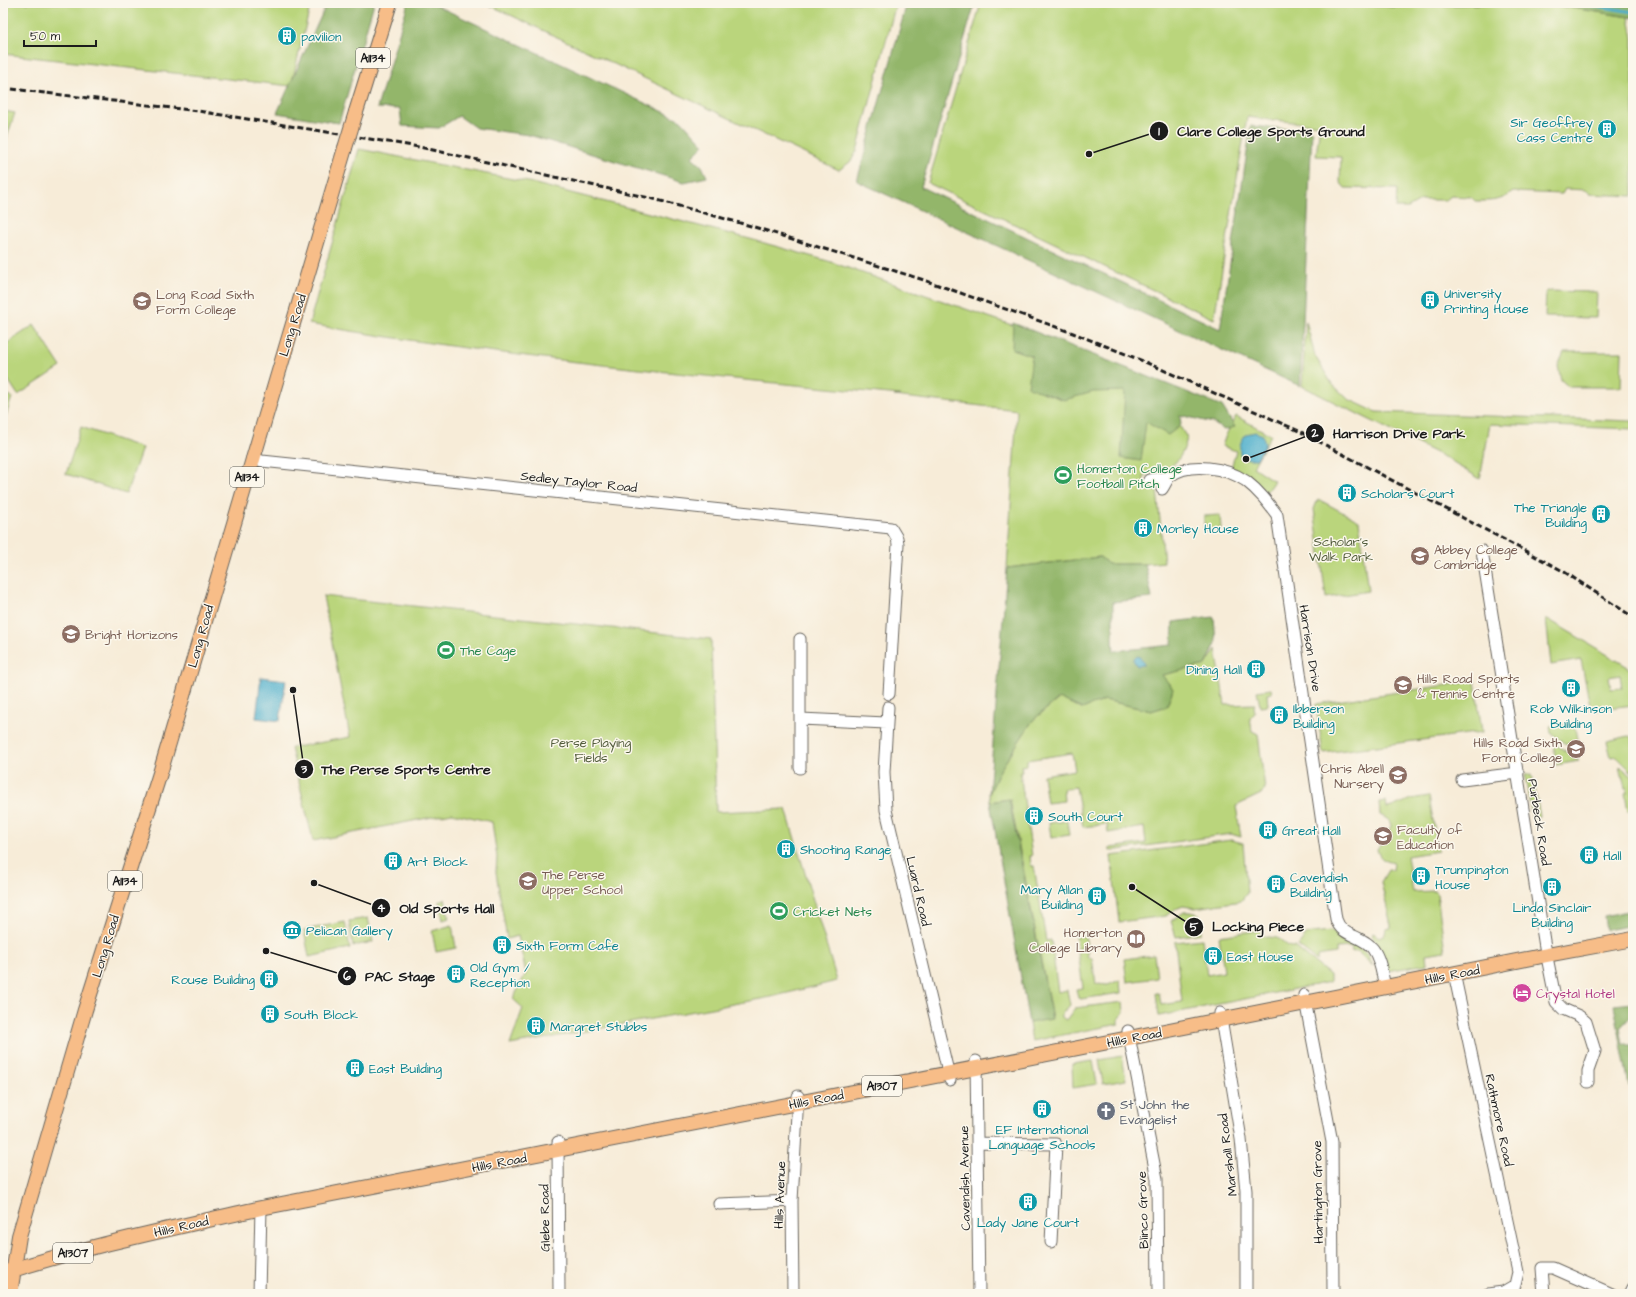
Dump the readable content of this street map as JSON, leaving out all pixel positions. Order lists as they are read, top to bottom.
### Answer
{
  "streets": {
    "main road": [
      "A1134",
      "Long Road",
      "Hills Road",
      "A1307"
    ],
    "street": [
      "Sedley Taylor Road",
      "Harrison Drive",
      "Purbeck Road",
      "Luard Road",
      "Rathmore Road",
      "Marshall Road",
      "Cavendish Avenue",
      "Hartington Grove",
      "Hills Avenue",
      "Blinco Grove",
      "Glebe Road"
    ]
  },
  "crossings": [
    ["A1134", "Long Road"],
    ["A1134", "Hills Road"],
    ["Long Road", "Sedley Taylor Road"],
    ["Long Road", "Hills Road"],
    ["Harrison Drive", "Hills Road"],
    ["Purbeck Road", "Hills Road"],
    ["Luard Road", "Hills Road"],
    ["Hills Road", "Rathmore Road"],
    ["Hills Road", "Marshall Road"],
    ["Hills Road", "Cavendish Avenue"],
    ["Hills Road", "Hartington Grove"],
    ["Hills Road", "Hills Avenue"],
    ["Hills Road", "Blinco Grove"],
    ["Hills Road", "Glebe Road"]
  ],
  "parks": ["Scholar's Walk Park", "Perse Playing Fields"],
  "places": {
    "building": [
      "pavilion",
      "Sir Geoffrey Cass Centre",
      "University Printing House",
      "Scholars Court",
      "The Triangle Building",
      "Morley House",
      "Dining Hall",
      "Rob Wilkinson Building",
      "Ibberson Building",
      "South Court",
      "Great Hall",
      "Shooting Range",
      "Hall",
      "Art Block",
      "Trumpington House",
      "Cavendish Building",
      "Linda Sinclair Building",
      "Mary Allan Building",
      "Sixth Form Cafe",
      "East House",
      "Old Gym / Reception",
      "Rouse Building",
      "South Block",
      "Margret Stubbs",
      "East Building",
      "EF International Language Schools",
      "Lady Jane Court"
    ],
    "other": [
      "Clare College Sports Ground",
      "Harrison Drive Park",
      "The Perse Sports Centre",
      "Old Sports Hall",
      "Locking Piece",
      "PAC Stage"
    ],
    "school or university": [
      "Long Road Sixth Form College",
      "Abbey College Cambridge",
      "Bright Horizons",
      "Hills Road Sports & Tennis Centre",
      "Hills Road Sixth Form College",
      "Chris Abell Nursery",
      "Faculty of Education",
      "The Perse Upper School"
    ],
    "sports": ["Homerton College Football Pitch", "The Cage", "Cricket Nets"],
    "museum": ["Pelican Gallery"],
    "library": ["Homerton College Library"],
    "hotel": ["Crystal Hotel"],
    "church": ["St John the Evangelist"]
  },
  "scale_bar": "50 m"
}
